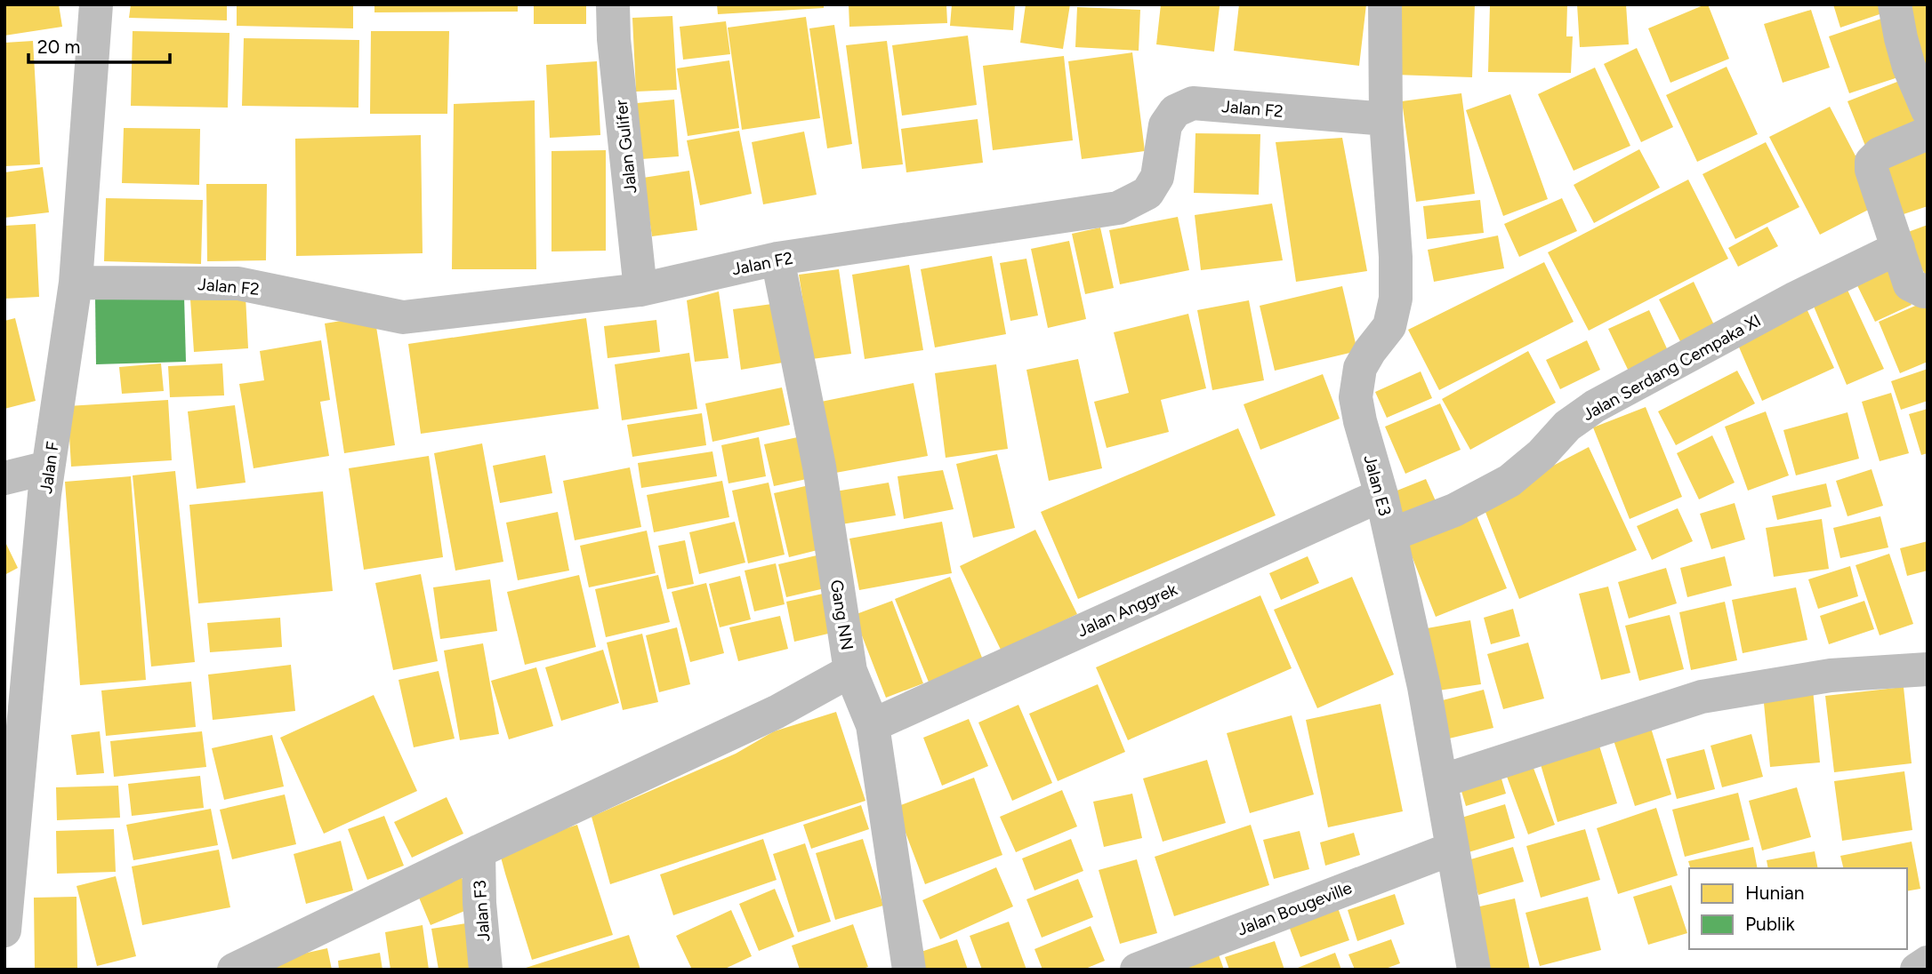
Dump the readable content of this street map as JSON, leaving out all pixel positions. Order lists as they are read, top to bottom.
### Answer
{
  "streets": {
    "street": [
      "Jalan F2",
      "Jalan Gulifer",
      "Jalan Serdang Cempaka XI",
      "Jalan F",
      "Jalan E3",
      "Jalan Anggrek",
      "Gang NN",
      "Jalan Bougeville",
      "Jalan F3"
    ]
  },
  "crossings": [
    ["Jalan F2", "Jalan Gulifer"],
    ["Jalan F2", "Jalan F"],
    ["Jalan F2", "Jalan E3"],
    ["Jalan F2", "Gang NN"],
    ["Jalan Serdang Cempaka XI", "Jalan E3"],
    ["Jalan E3", "Jalan Anggrek"],
    ["Jalan E3", "Jalan Bougeville"],
    ["Jalan Anggrek", "Gang NN"]
  ],
  "legend": ["Hunian", "Publik"],
  "scale_bar": "20 m"
}
